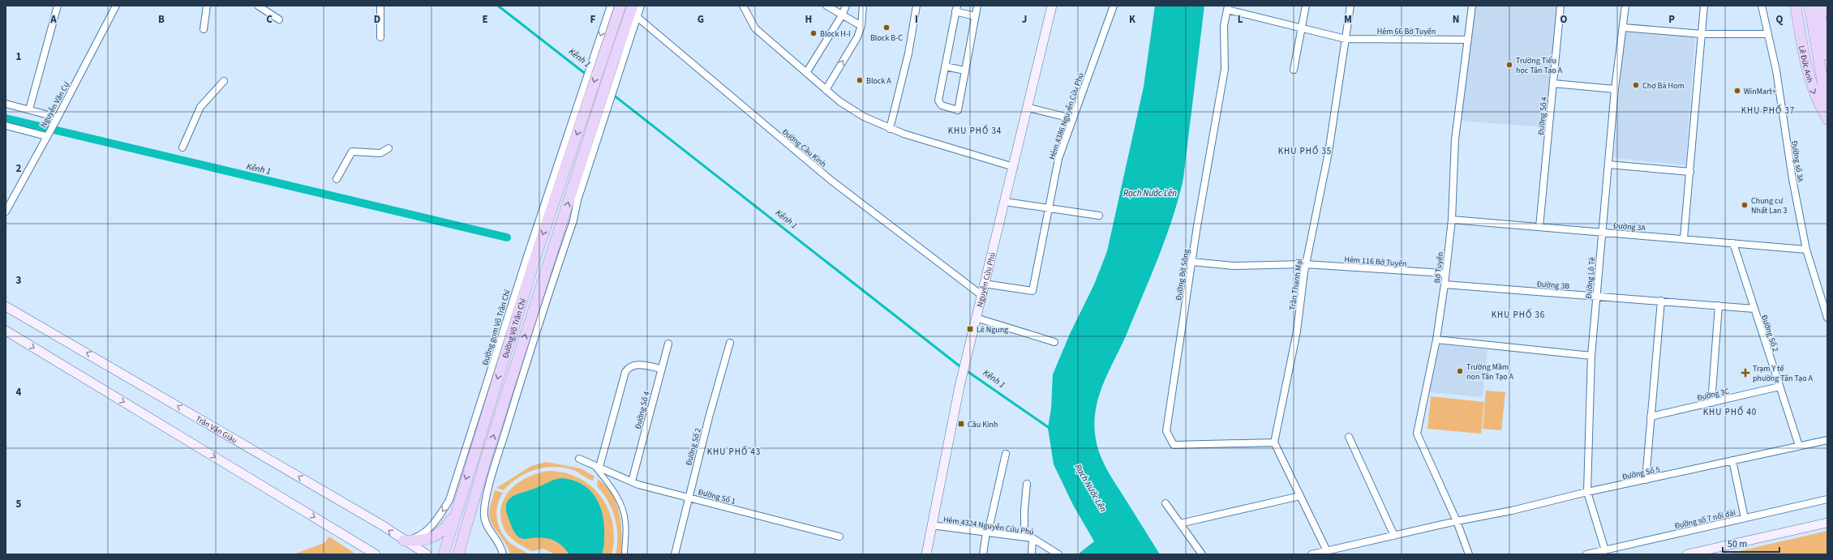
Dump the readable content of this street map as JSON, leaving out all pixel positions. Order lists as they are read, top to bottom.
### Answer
{
  "streets": {
    "highway": ["Lê Đức Anh", "Đường Võ Trần Chí"],
    "main road": ["Nguyễn Cửu Phú", "Trần Văn Giàu"],
    "street": [
      "Hẻm 66 Bờ Tuyến",
      "Nguyễn Văn Cự",
      "Hẻm 4386 Nguyễn Cửu Phú",
      "Đường Số 4",
      "Đường Cầu Kinh",
      "Đường số 3A",
      "Đường 3A",
      "Hẻm 116 Bờ Tuyến",
      "Bờ Tuyến",
      "Đường Bờ Sông",
      "Đường Lộ Tẻ",
      "Trần Thanh Mại",
      "Đường 3B",
      "Đường gom Võ Trần Chí",
      "Đường Số 2",
      "Đường 3C",
      "Đường Số 5",
      "Đường Số 1",
      "Đường số 7 nối dài",
      "Hẻm 4324 Nguyễn Cửu Phú"
    ]
  },
  "crossings": [
    ["Hẻm 66 Bờ Tuyến", "Bờ Tuyến"],
    ["Hẻm 66 Bờ Tuyến", "Đường Bờ Sông"],
    ["Hẻm 66 Bờ Tuyến", "Trần Thanh Mại"],
    ["Hẻm 4386 Nguyễn Cửu Phú", "Nguyễn Cửu Phú"],
    ["Đường Số 4", "Đường 3A"],
    ["Đường Số 4", "Đường Số 1"],
    ["Đường Cầu Kinh", "Nguyễn Cửu Phú"],
    ["Đường Cầu Kinh", "Đường Võ Trần Chí"],
    ["Đường số 3A", "Đường 3A"],
    ["Đường 3A", "Bờ Tuyến"],
    ["Đường 3A", "Đường Lộ Tẻ"],
    ["Đường 3A", "Đường Số 2"],
    ["Hẻm 116 Bờ Tuyến", "Bờ Tuyến"],
    ["Hẻm 116 Bờ Tuyến", "Đường Bờ Sông"],
    ["Hẻm 116 Bờ Tuyến", "Trần Thanh Mại"],
    ["Bờ Tuyến", "Đường 3B"],
    ["Bờ Tuyến", "Đường Số 5"],
    ["Đường Bờ Sông", "Trần Thanh Mại"],
    ["Đường Lộ Tẻ", "Đường 3B"],
    ["Đường Lộ Tẻ", "Đường Số 5"],
    ["Đường Lộ Tẻ", "Đường số 7 nối dài"],
    ["Nguyễn Cửu Phú", "Hẻm 4324 Nguyễn Cửu Phú"],
    ["Đường 3B", "Đường Số 2"],
    ["Đường gom Võ Trần Chí", "Đường Võ Trần Chí"],
    ["Đường gom Võ Trần Chí", "Trần Văn Giàu"],
    ["Đường Số 2", "Đường 3C"],
    ["Đường Số 2", "Đường Số 5"],
    ["Đường Số 2", "Đường Số 1"]
  ],
  "districts": [
    "KHU PHỐ 37",
    "KHU PHỐ 34",
    "KHU PHỐ 35",
    "KHU PHỐ 36",
    "KHU PHỐ 40",
    "KHU PHỐ 43"
  ],
  "water": ["Kênh 1", "Rạch Nước Lên"],
  "places": {
    "other": [
      "Block B-C",
      "Block H-I",
      "Trường Tiểu học Tân Tạo A",
      "Block A",
      "Chợ Bà Hom",
      "WinMart+",
      "Chung cư Nhất Lan 3",
      "Trường Mầm non Tân Tạo A"
    ],
    "transit": ["Lê Ngung", "Cầu Kinh"],
    "health": ["Trạm Y tế phường Tân Tạo A"]
  },
  "scale_bar": "50 m",
  "grid": {
    "columns": [
      "A",
      "B",
      "C",
      "D",
      "E",
      "F",
      "G",
      "H",
      "I",
      "J",
      "K",
      "L",
      "M",
      "N",
      "O",
      "P",
      "Q"
    ],
    "rows": [
      "1",
      "2",
      "3",
      "4",
      "5"
    ]
  }
}
